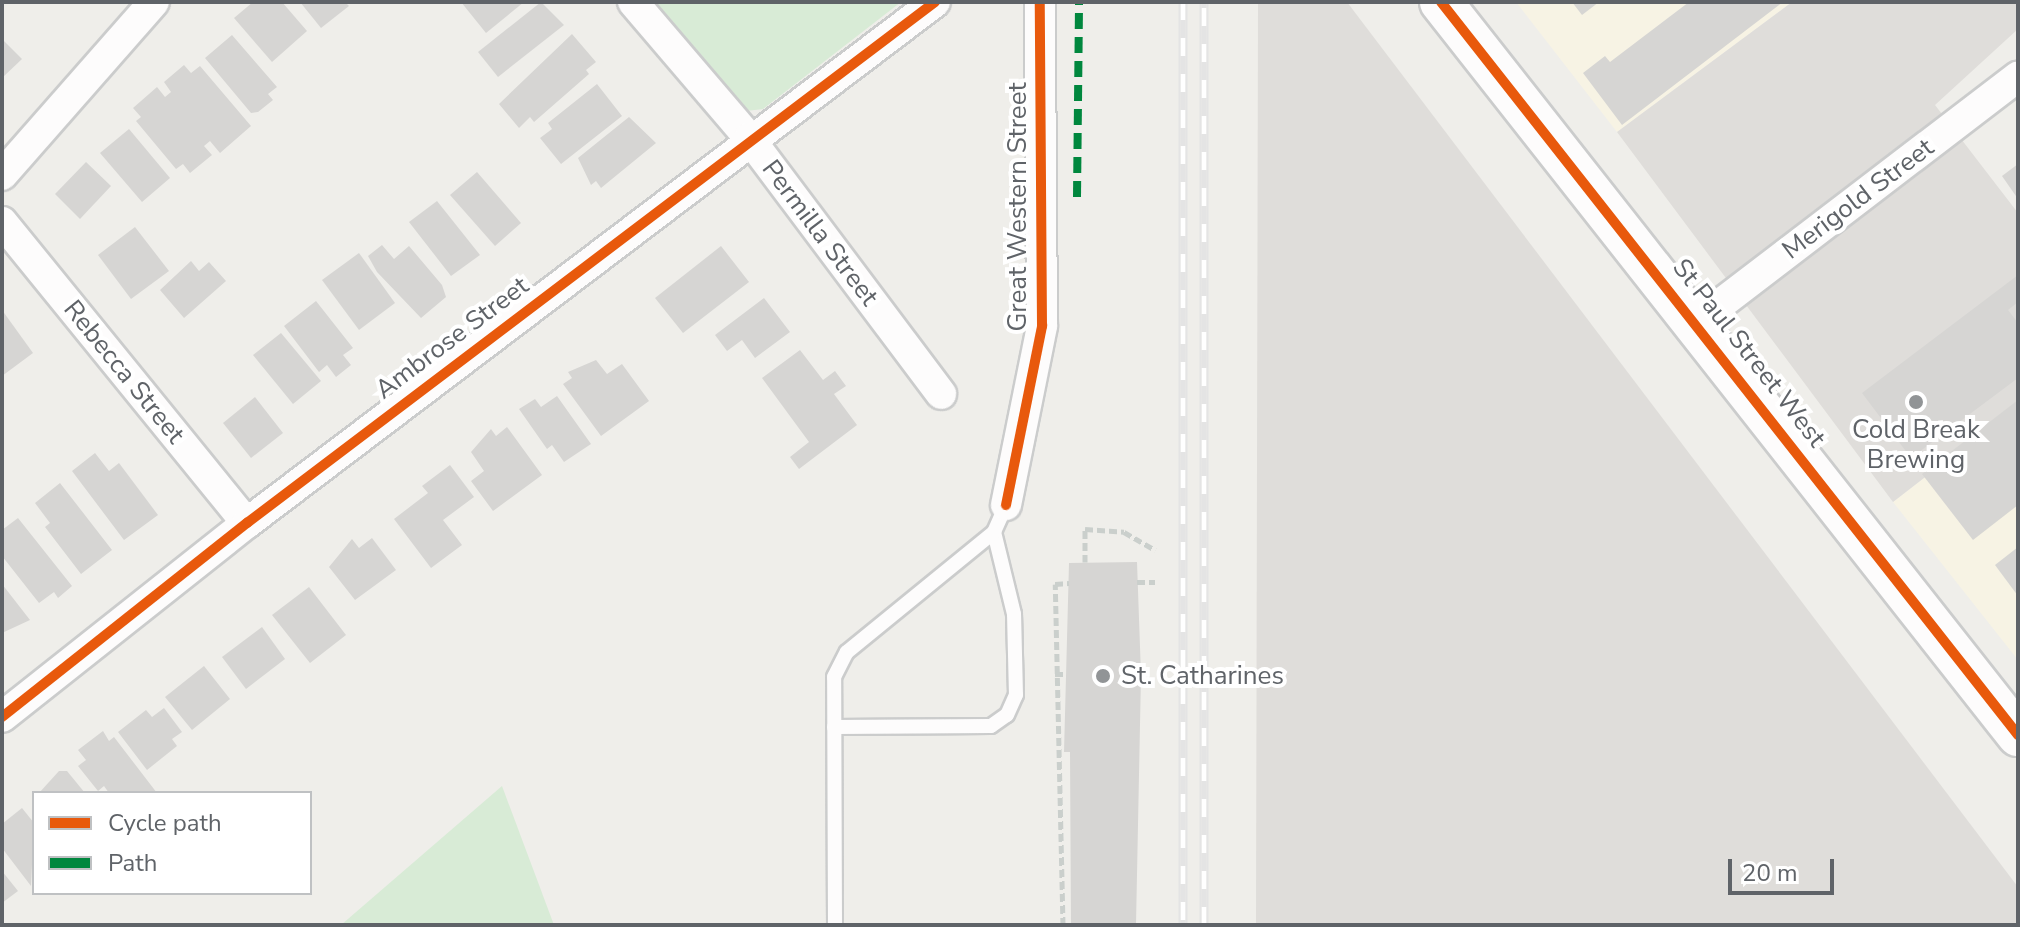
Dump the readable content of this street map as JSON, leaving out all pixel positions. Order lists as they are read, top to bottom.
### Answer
{
  "streets": {
    "main road": ["St Paul Street West"],
    "street": [
      "Merigold Street",
      "Great Western Street",
      "Permilla Street",
      "Ambrose Street",
      "Rebecca Street"
    ]
  },
  "crossings": [
    ["Merigold Street", "St Paul Street West"],
    ["Permilla Street", "Ambrose Street"],
    ["Ambrose Street", "Rebecca Street"]
  ],
  "places": ["Cold Break Brewing", "St. Catharines"],
  "legend": ["Cycle path", "Path"],
  "scale_bar": "20 m"
}
